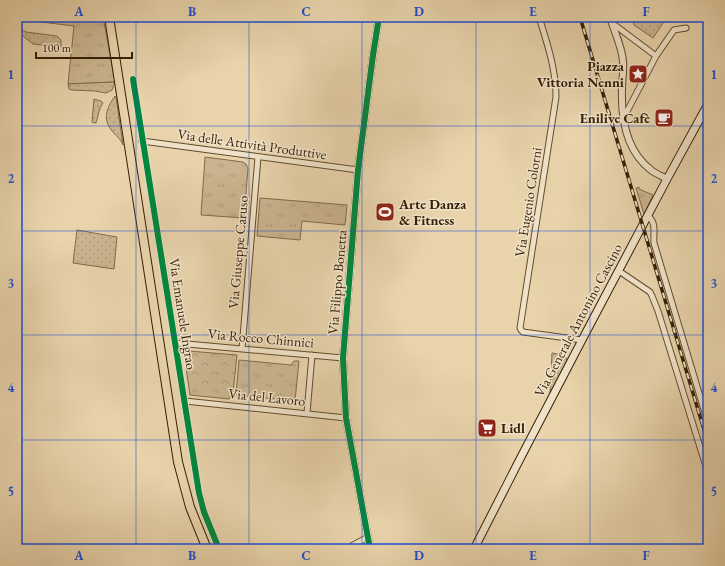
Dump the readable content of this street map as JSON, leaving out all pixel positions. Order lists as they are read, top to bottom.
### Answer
{
  "streets": {
    "main road": ["Via Generale Antonino Cascino"],
    "street": [
      "Via delle Attività Produttive",
      "Via Eugenio Colorni",
      "Via Giuseppe Caruso",
      "Via Filippo Bonetta",
      "Via Emanuele Ingrao",
      "Via Rocco Chinnici",
      "Via del Lavoro"
    ]
  },
  "crossings": [
    ["Via delle Attività Produttive", "Via Giuseppe Caruso"],
    ["Via delle Attività Produttive", "Via Filippo Bonetta"],
    ["Via delle Attività Produttive", "Via Emanuele Ingrao"],
    ["Via Eugenio Colorni", "Via Generale Antonino Cascino"],
    ["Via Giuseppe Caruso", "Via Rocco Chinnici"],
    ["Via Filippo Bonetta", "Via Rocco Chinnici"],
    ["Via Filippo Bonetta", "Via del Lavoro"],
    ["Via Emanuele Ingrao", "Via Rocco Chinnici"],
    ["Via Emanuele Ingrao", "Via del Lavoro"]
  ],
  "places": {
    "place": ["Piazza Vittoria Nenni"],
    "cafe": ["Enilive Cafè"],
    "sports": ["Arte Danza & Fitness"],
    "supermarket": ["Lidl"]
  },
  "scale_bar": "100 m",
  "grid": {
    "columns": [
      "A",
      "B",
      "C",
      "D",
      "E",
      "F"
    ],
    "rows": [
      "1",
      "2",
      "3",
      "4",
      "5"
    ]
  }
}
